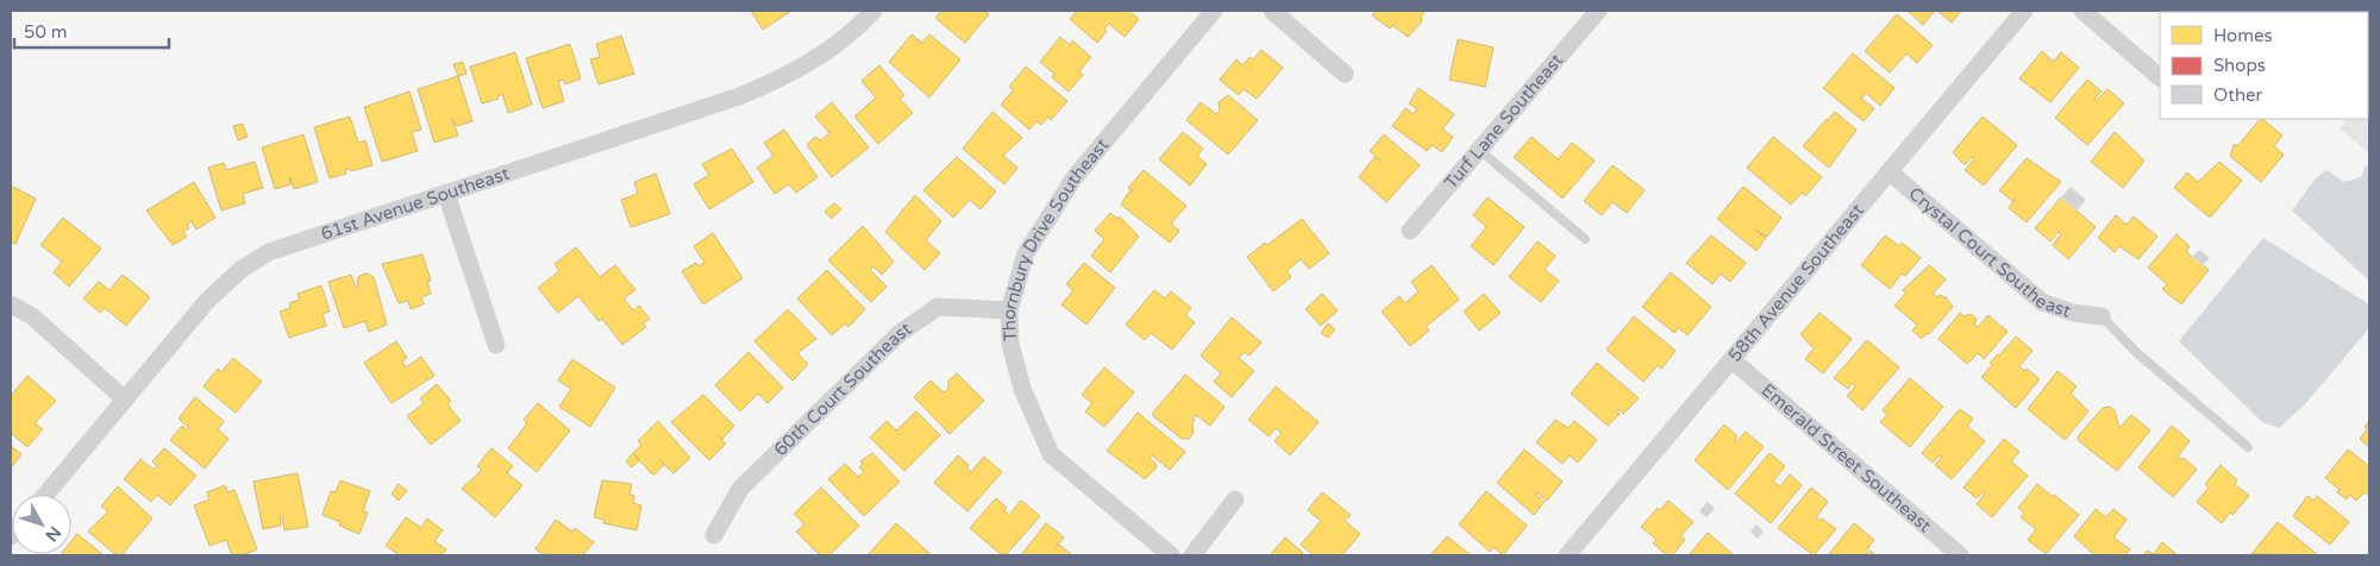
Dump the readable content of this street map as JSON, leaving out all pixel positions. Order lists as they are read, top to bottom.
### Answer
{
  "streets": {
    "street": [
      "Turf Lane Southeast",
      "61st Avenue Southeast",
      "Thornbury Drive Southeast",
      "Crystal Court Southeast",
      "58th Avenue Southeast",
      "60th Court Southeast",
      "Emerald Street Southeast"
    ]
  },
  "crossings": [
    ["Thornbury Drive Southeast", "60th Court Southeast"],
    ["Crystal Court Southeast", "58th Avenue Southeast"],
    ["58th Avenue Southeast", "Emerald Street Southeast"]
  ],
  "legend": ["Homes", "Shops", "Other"],
  "scale_bar": "50 m",
  "north": "bottom right"
}
